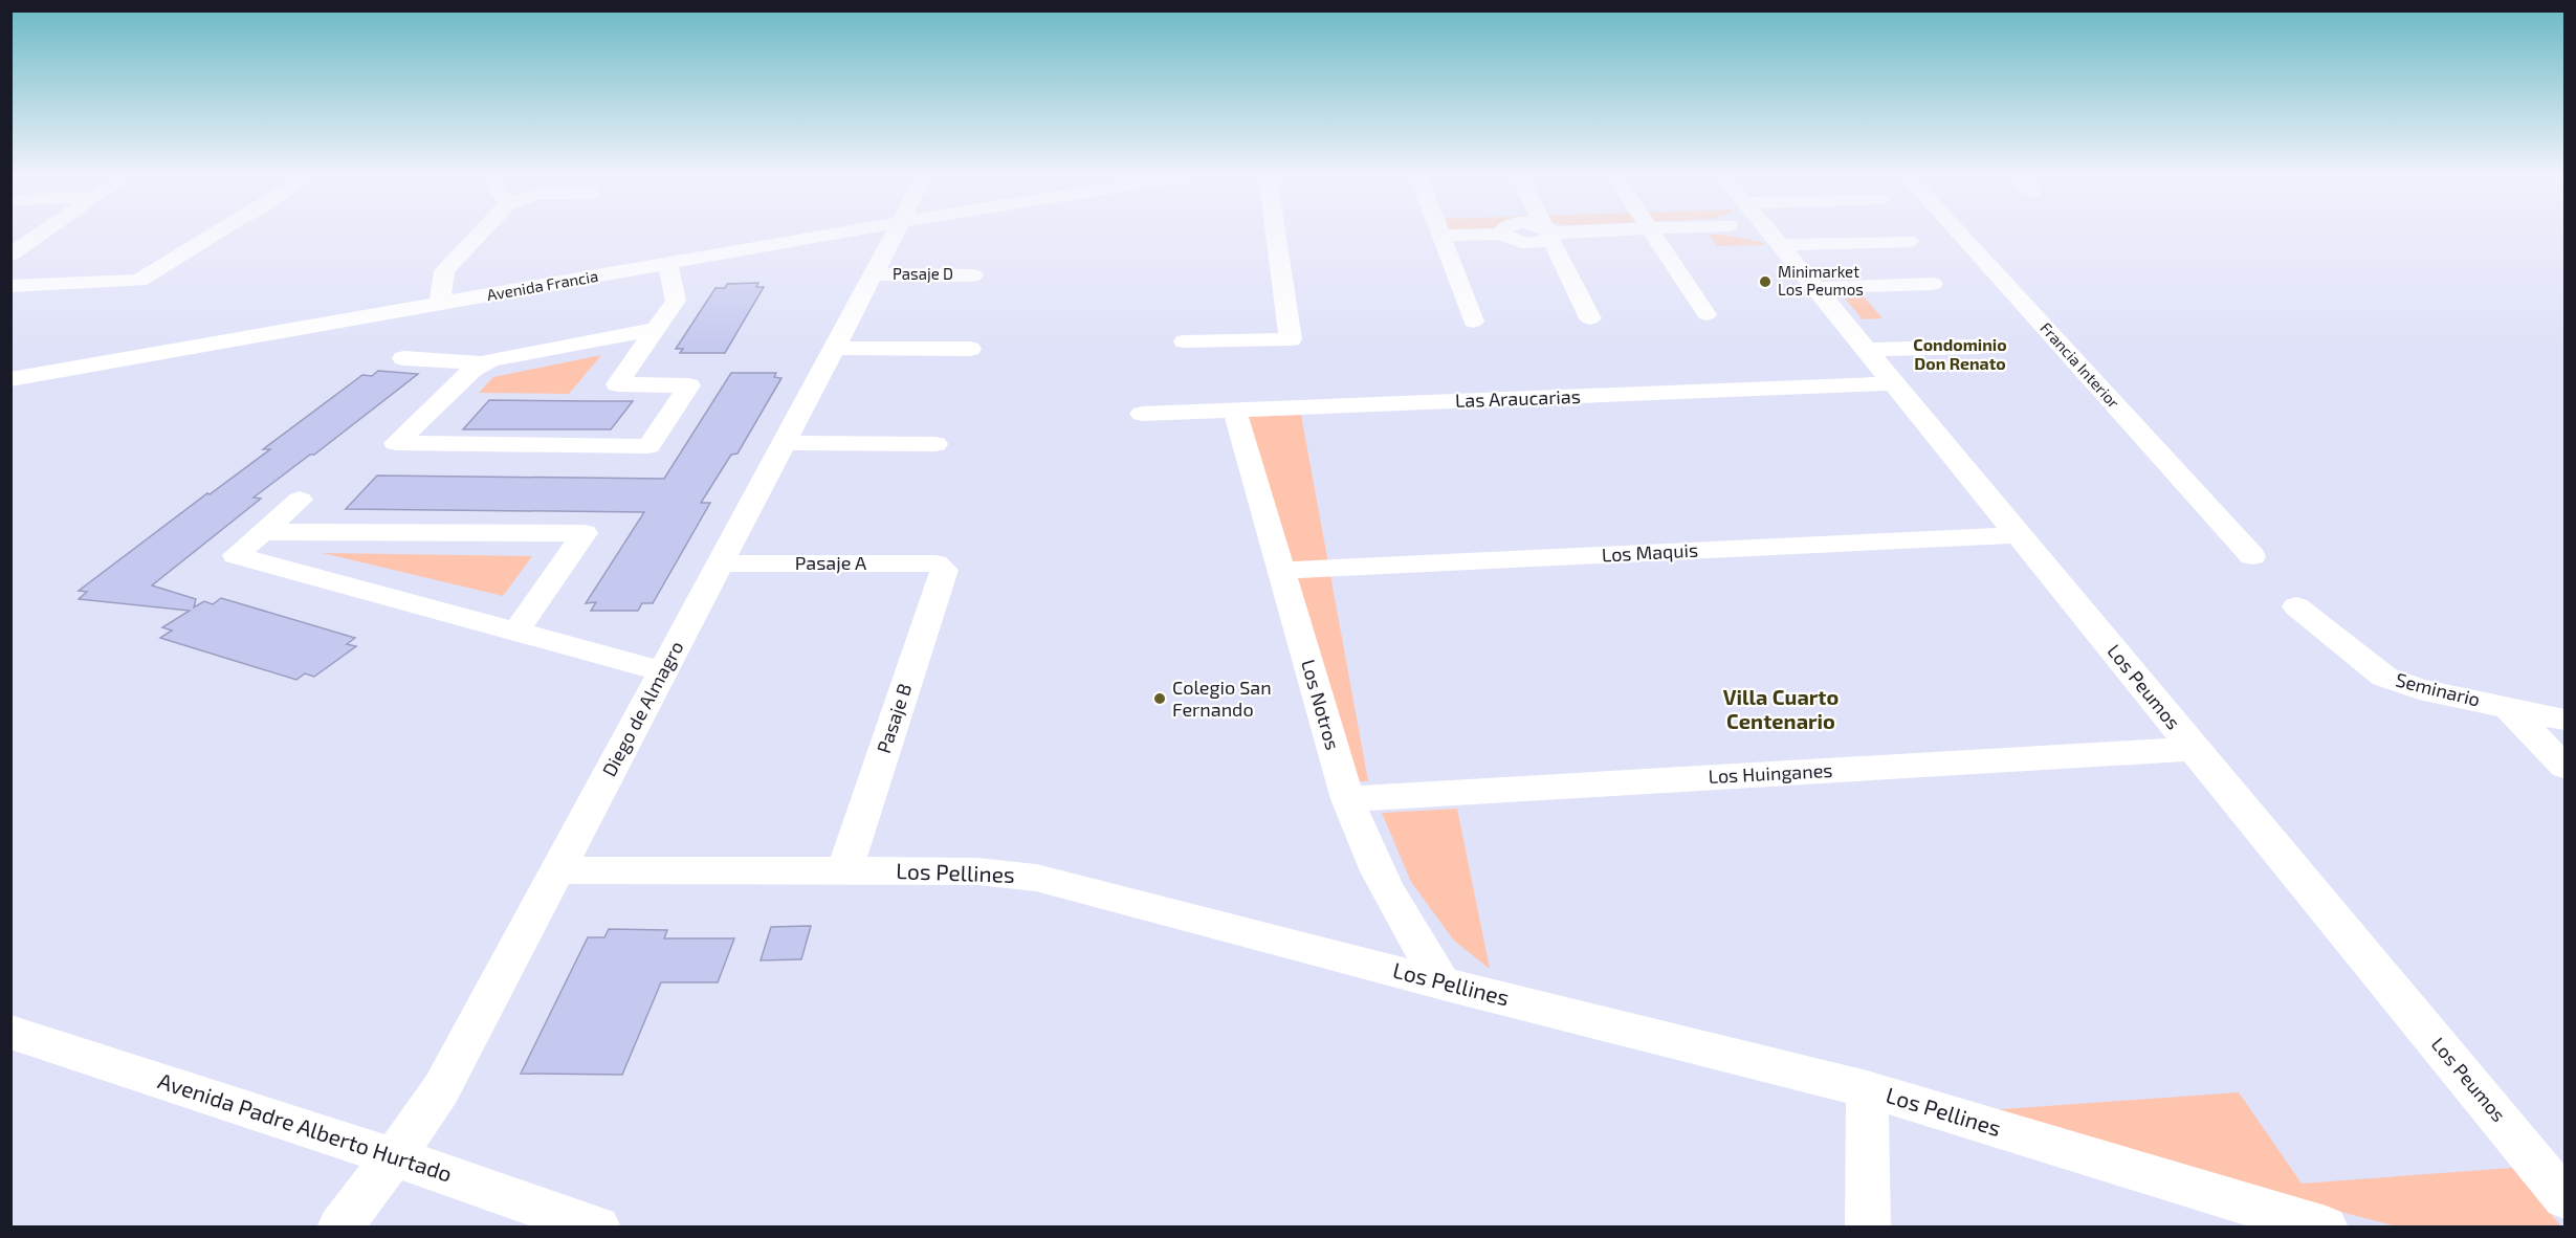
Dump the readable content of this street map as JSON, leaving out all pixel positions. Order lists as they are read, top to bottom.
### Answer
{
  "streets": {
    "street": [
      "Pasaje D",
      "Avenida Francia",
      "Francia Interior",
      "Las Araucarias",
      "Los Maquis",
      "Pasaje A",
      "Los Peumos",
      "Seminario",
      "Los Notros",
      "Diego de Almagro",
      "Pasaje B",
      "Los Huinganes",
      "Los Pellines",
      "Avenida Padre Alberto Hurtado"
    ]
  },
  "crossings": [
    ["Pasaje D", "Diego de Almagro"],
    ["Las Araucarias", "Los Peumos"],
    ["Las Araucarias", "Los Notros"],
    ["Los Maquis", "Los Peumos"],
    ["Los Maquis", "Los Notros"],
    ["Pasaje A", "Diego de Almagro"],
    ["Pasaje A", "Pasaje B"],
    ["Los Peumos", "Los Huinganes"],
    ["Los Notros", "Los Huinganes"],
    ["Los Notros", "Los Pellines"],
    ["Diego de Almagro", "Los Pellines"],
    ["Diego de Almagro", "Avenida Padre Alberto Hurtado"],
    ["Pasaje B", "Los Pellines"]
  ],
  "districts": ["Condominio Don Renato", "Villa Cuarto Centenario"],
  "places": ["Minimarket Los Peumos", "Colegio San Fernando"]
}
